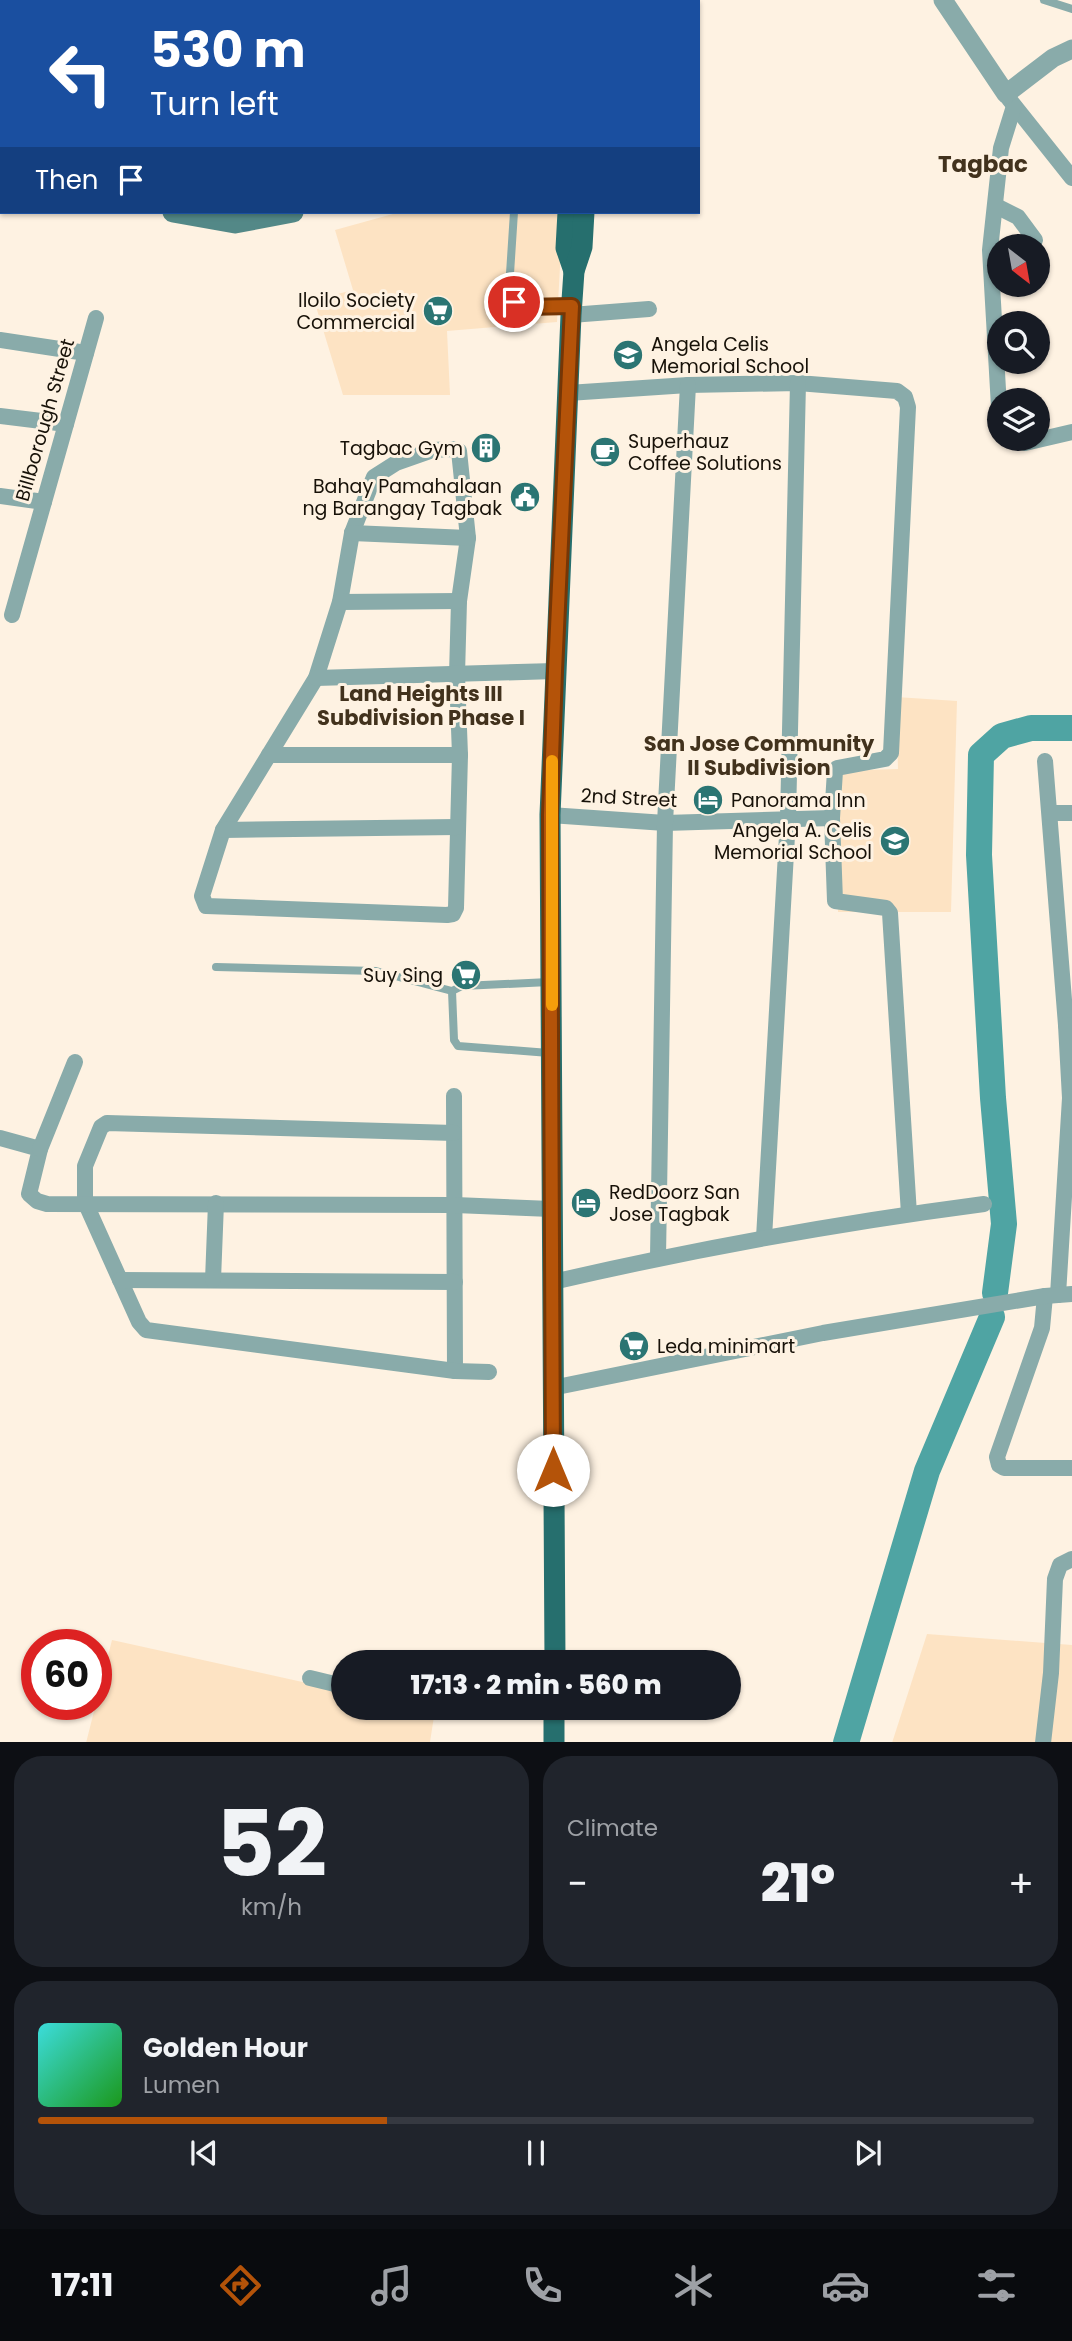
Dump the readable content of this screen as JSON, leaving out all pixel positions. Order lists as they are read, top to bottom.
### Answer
{
  "streets": {
    "street": ["Billborough Street", "2nd Street"]
  },
  "districts": ["Tagbac", "Land Heights III Subdivision Phase I", "San Jose Community II Subdivision"],
  "places": {
    "supermarket": ["Iloilo Society Commercial", "Suy Sing", "Leda minimart"],
    "school or university": ["Angela Celis Memorial School", "Angela A. Celis Memorial School"],
    "building": ["Tagbac Gym"],
    "cafe": ["Superhauz Coffee Solutions"],
    "public building": ["Bahay Pamahalaan ng Barangay Tagbak"],
    "hotel": ["Panorama Inn", "RedDoorz San Jose Tagbak"]
  },
  "north": "bottom right",
  "page": {
    "turn": ["530 m", "Turn left"],
    "then": "Then",
    "limit": "60",
    "trip": "17:13 · 2 min · 560 m",
    "tile": [
      ["52", "km/h"],
      "Climate"
    ],
    "heat": ["−", "21°", "+"],
    "song": ["Golden Hour", "Lumen"],
    "tabs": "17:11"
  }
}
